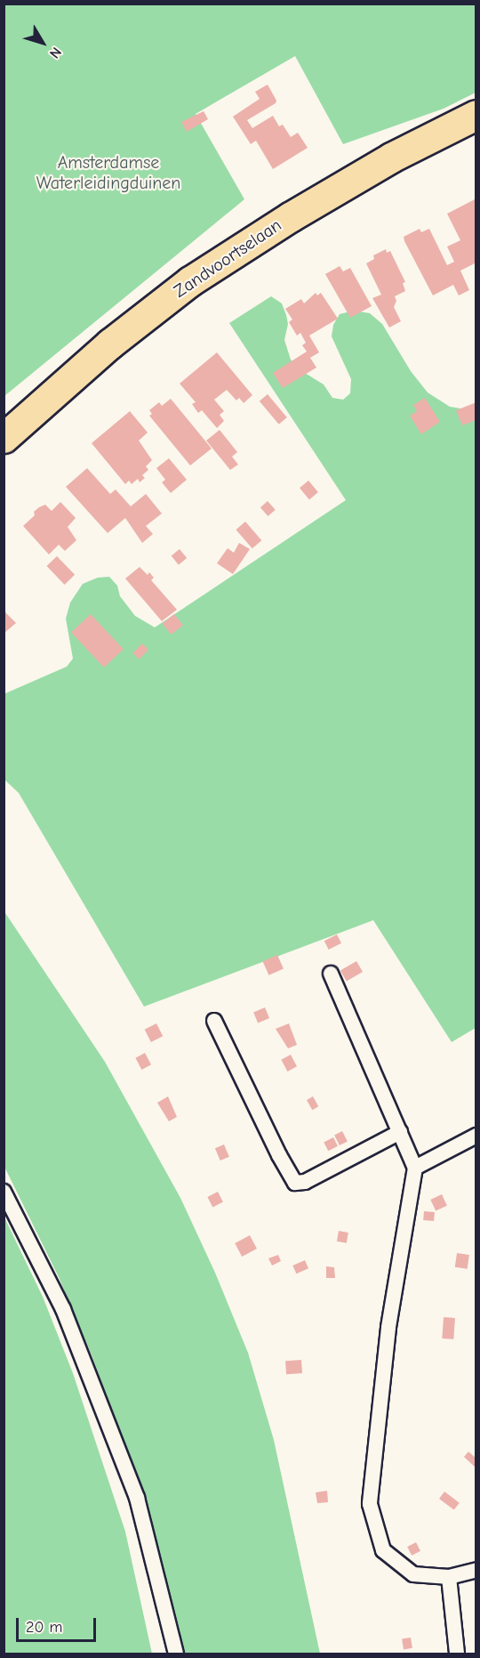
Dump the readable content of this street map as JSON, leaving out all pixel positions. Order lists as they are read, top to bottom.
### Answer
{
  "streets": {
    "main road": ["Zandvoortselaan"]
  },
  "parks": ["Amsterdamse Waterleidingduinen"],
  "scale_bar": "20 m",
  "north": "bottom right"
}
